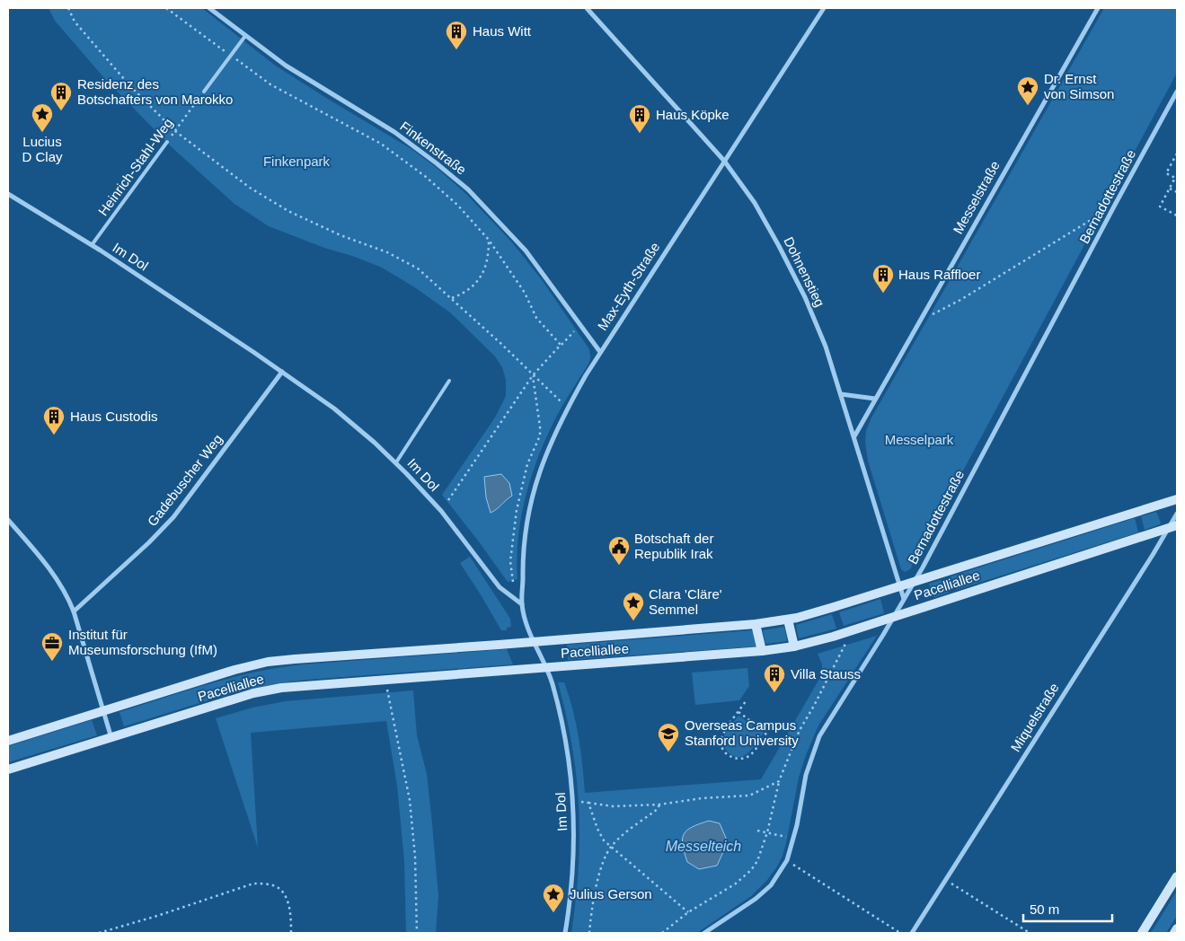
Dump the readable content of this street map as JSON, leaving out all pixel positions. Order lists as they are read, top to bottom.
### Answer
{
  "streets": {
    "street": [
      "Finkenstraße",
      "Bernadottestraße",
      "Messelstraße",
      "Im Dol",
      "Dohnenstieg",
      "Max-Eyth-Straße",
      "Gadebuscher Weg",
      "Pacelliallee",
      "Miquelstraße"
    ],
    "lane": ["Heinrich-Stahl-Weg"]
  },
  "crossings": [
    ["Finkenstraße", "Max-Eyth-Straße"],
    ["Heinrich-Stahl-Weg", "Im Dol"],
    ["Bernadottestraße", "Dohnenstieg"],
    ["Bernadottestraße", "Pacelliallee"],
    ["Messelstraße", "Dohnenstieg"],
    ["Im Dol", "Max-Eyth-Straße"],
    ["Im Dol", "Gadebuscher Weg"],
    ["Im Dol", "Pacelliallee"],
    ["Dohnenstieg", "Max-Eyth-Straße"],
    ["Dohnenstieg", "Pacelliallee"],
    ["Pacelliallee", "Miquelstraße"]
  ],
  "water": ["Messelteich"],
  "parks": ["Finkenpark", "Messelpark"],
  "places": {
    "building": [
      "Haus Witt",
      "Residenz des Botschafters von Marokko",
      "Haus Köpke",
      "Haus Raffloer",
      "Haus Custodis",
      "Villa Stauss"
    ],
    "place": [
      "Dr. Ernst von Simson",
      "Lucius D Clay",
      "Clara 'Cläre' Semmel",
      "Julius Gerson"
    ],
    "public building": ["Botschaft der Republik Irak"],
    "office": ["Institut für Museumsforschung (IfM)"],
    "school or university": ["Overseas Campus Stanford University"]
  },
  "scale_bar": "50 m"
}
